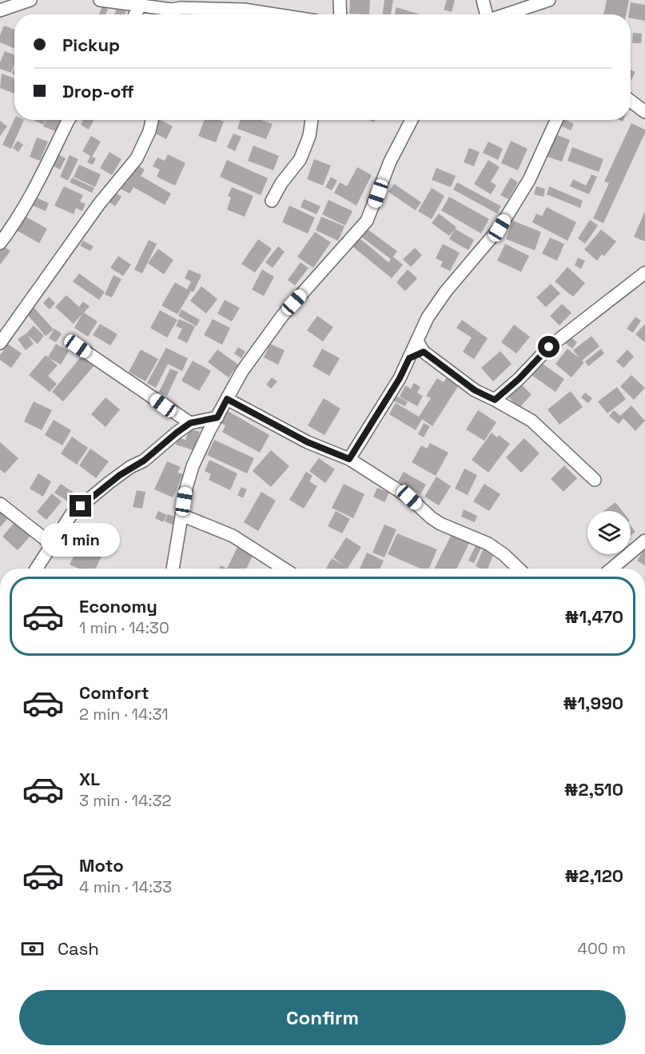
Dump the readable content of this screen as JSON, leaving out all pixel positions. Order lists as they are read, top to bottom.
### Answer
{
  "page": {
    "banner": ["Pickup", "Drop-off"],
    "bubble": "1 min",
    "list": [
      {
        "name": "Economy",
        "note": "1 min · 14:30",
        "value": "₦1,470"
      },
      {
        "name": "Comfort",
        "note": "2 min · 14:31",
        "value": "₦1,990"
      },
      {
        "name": "XL",
        "note": "3 min · 14:32",
        "value": "₦2,510"
      },
      {
        "name": "Moto",
        "note": "4 min · 14:33",
        "value": "₦2,120"
      }
    ],
    "pay": ["Cash", "400 m"],
    "buttons": "Confirm"
  }
}
